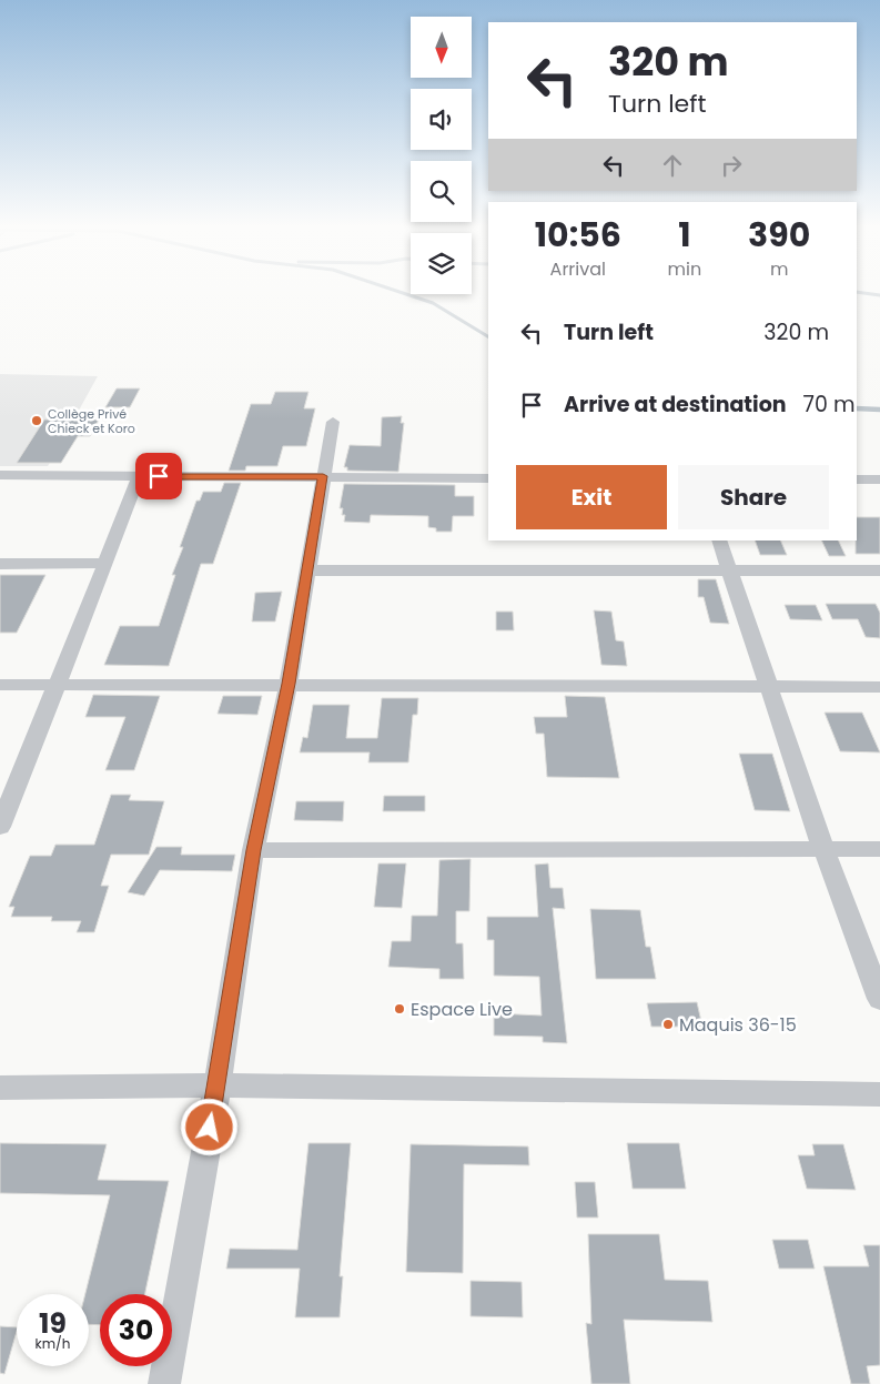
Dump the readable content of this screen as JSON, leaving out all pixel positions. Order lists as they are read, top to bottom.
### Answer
{
  "places": ["Collège Privé Chieck et Koro", "Espace Live", "Maquis 36-15"],
  "north": "bottom",
  "page": {
    "turn": ["320 m", "Turn left"],
    "eta": [
      "10:56",
      "Arrival",
      "1",
      "min",
      "390",
      "m"
    ],
    "list": [
      {
        "name": "Turn left",
        "value": "320 m"
      },
      {
        "name": "Arrive at destination",
        "value": "70 m"
      }
    ],
    "buttons": ["Exit", "Share"],
    "speed": "19 km/h",
    "limit": "30"
  }
}
